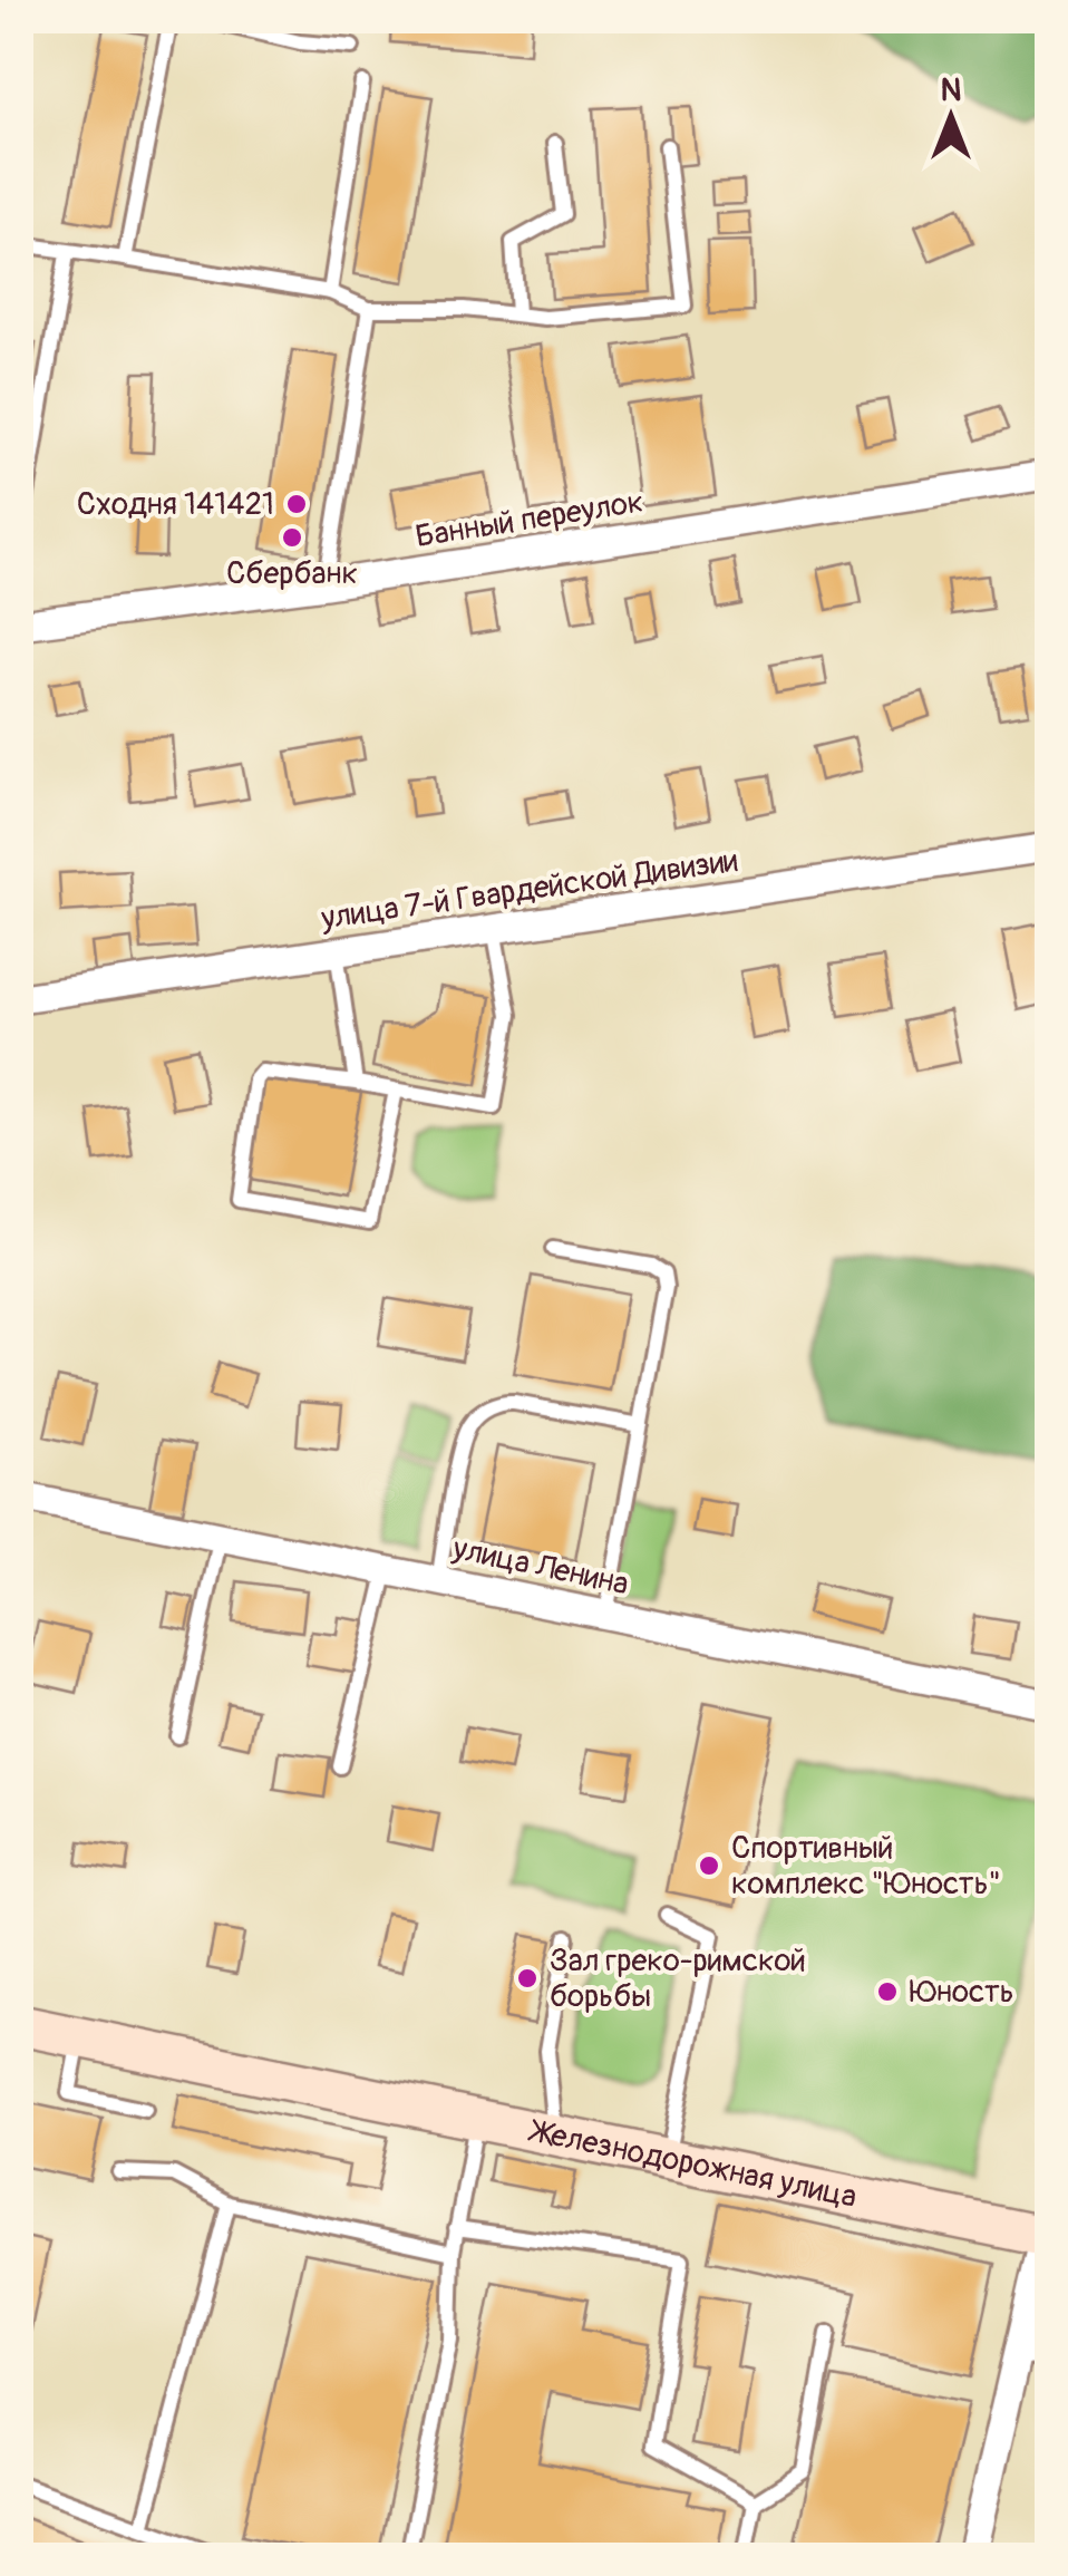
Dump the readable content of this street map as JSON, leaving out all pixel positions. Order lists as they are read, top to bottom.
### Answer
{
  "streets": {
    "main road": ["Железнодорожная улица"],
    "street": ["Банный переулок", "улица 7-й Гвардейской Дивизии", "улица Ленина"]
  },
  "places": [
    "Сходня 141421",
    "Сбербанк",
    "Спортивный комплекс \"Юность\"",
    "Зал греко-римской борьбы",
    "Юность"
  ],
  "north": "top"
}
